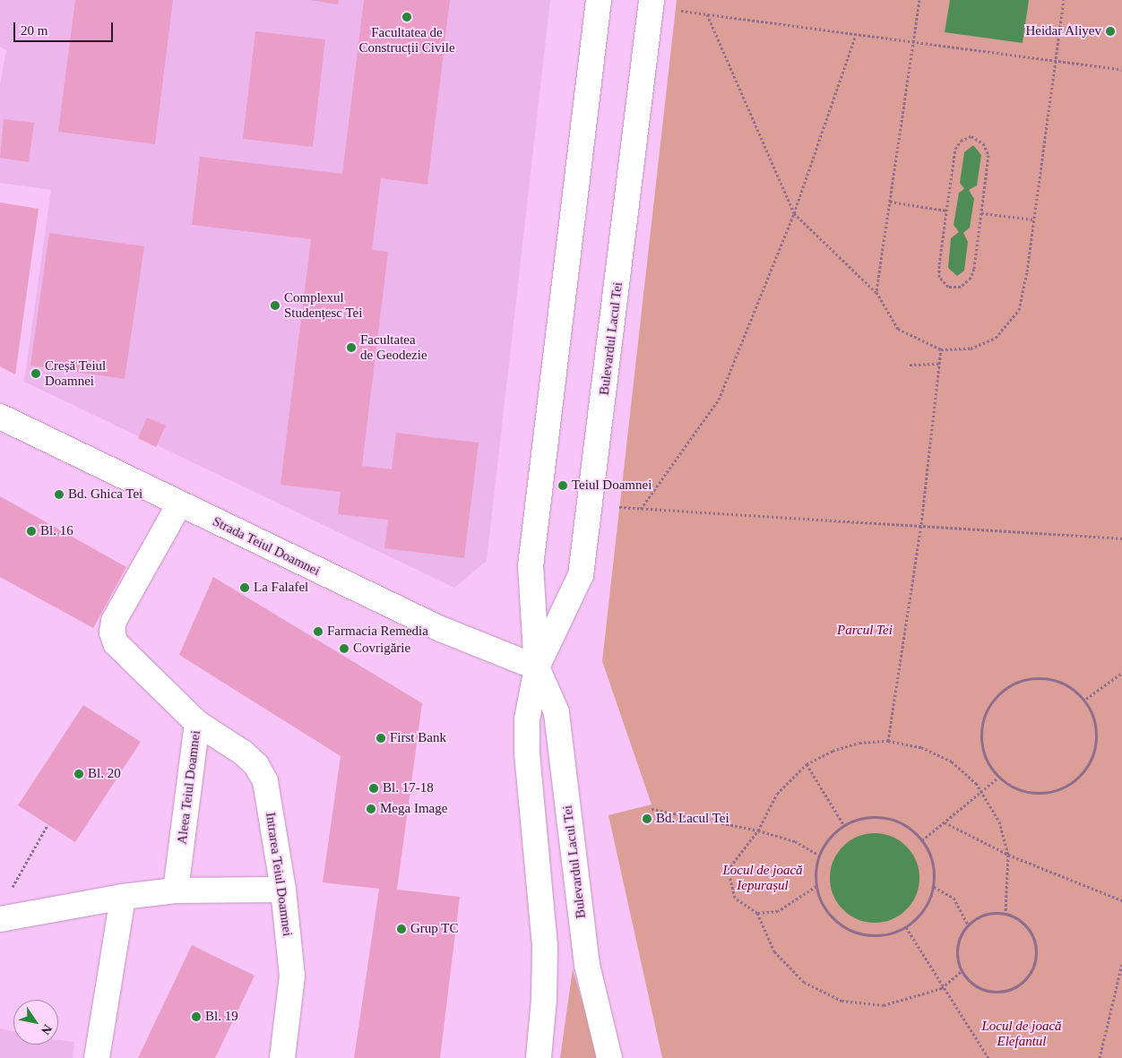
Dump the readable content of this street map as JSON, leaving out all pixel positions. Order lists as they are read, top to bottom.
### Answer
{
  "streets": {
    "main road": [
      "Bulevardul Lacul Tei",
      "Strada Teiul Doamnei",
      "Aleea Teiul Doamnei",
      "Intrarea Teiul Doamnei"
    ]
  },
  "crossings": [
    ["Bulevardul Lacul Tei", "Strada Teiul Doamnei"],
    ["Strada Teiul Doamnei", "Aleea Teiul Doamnei"],
    ["Aleea Teiul Doamnei", "Intrarea Teiul Doamnei"]
  ],
  "parks": ["Parcul Tei", "Locul de joacă Iepurașul", "Locul de joacă Elefantul"],
  "places": [
    "Facultatea de Construcții Civile",
    "Heidar Aliyev",
    "Complexul Studențesc Tei",
    "Facultatea de Geodezie",
    "Creșă Teiul Doamnei",
    "Teiul Doamnei",
    "Bd. Ghica Tei",
    "Bl. 16",
    "La Falafel",
    "Farmacia Remedia",
    "Covrigărie",
    "First Bank",
    "Bl. 20",
    "Bl. 17-18",
    "Mega Image",
    "Bd. Lacul Tei",
    "Grup TC",
    "Bl. 19"
  ],
  "scale_bar": "20 m",
  "north": "bottom right"
}
